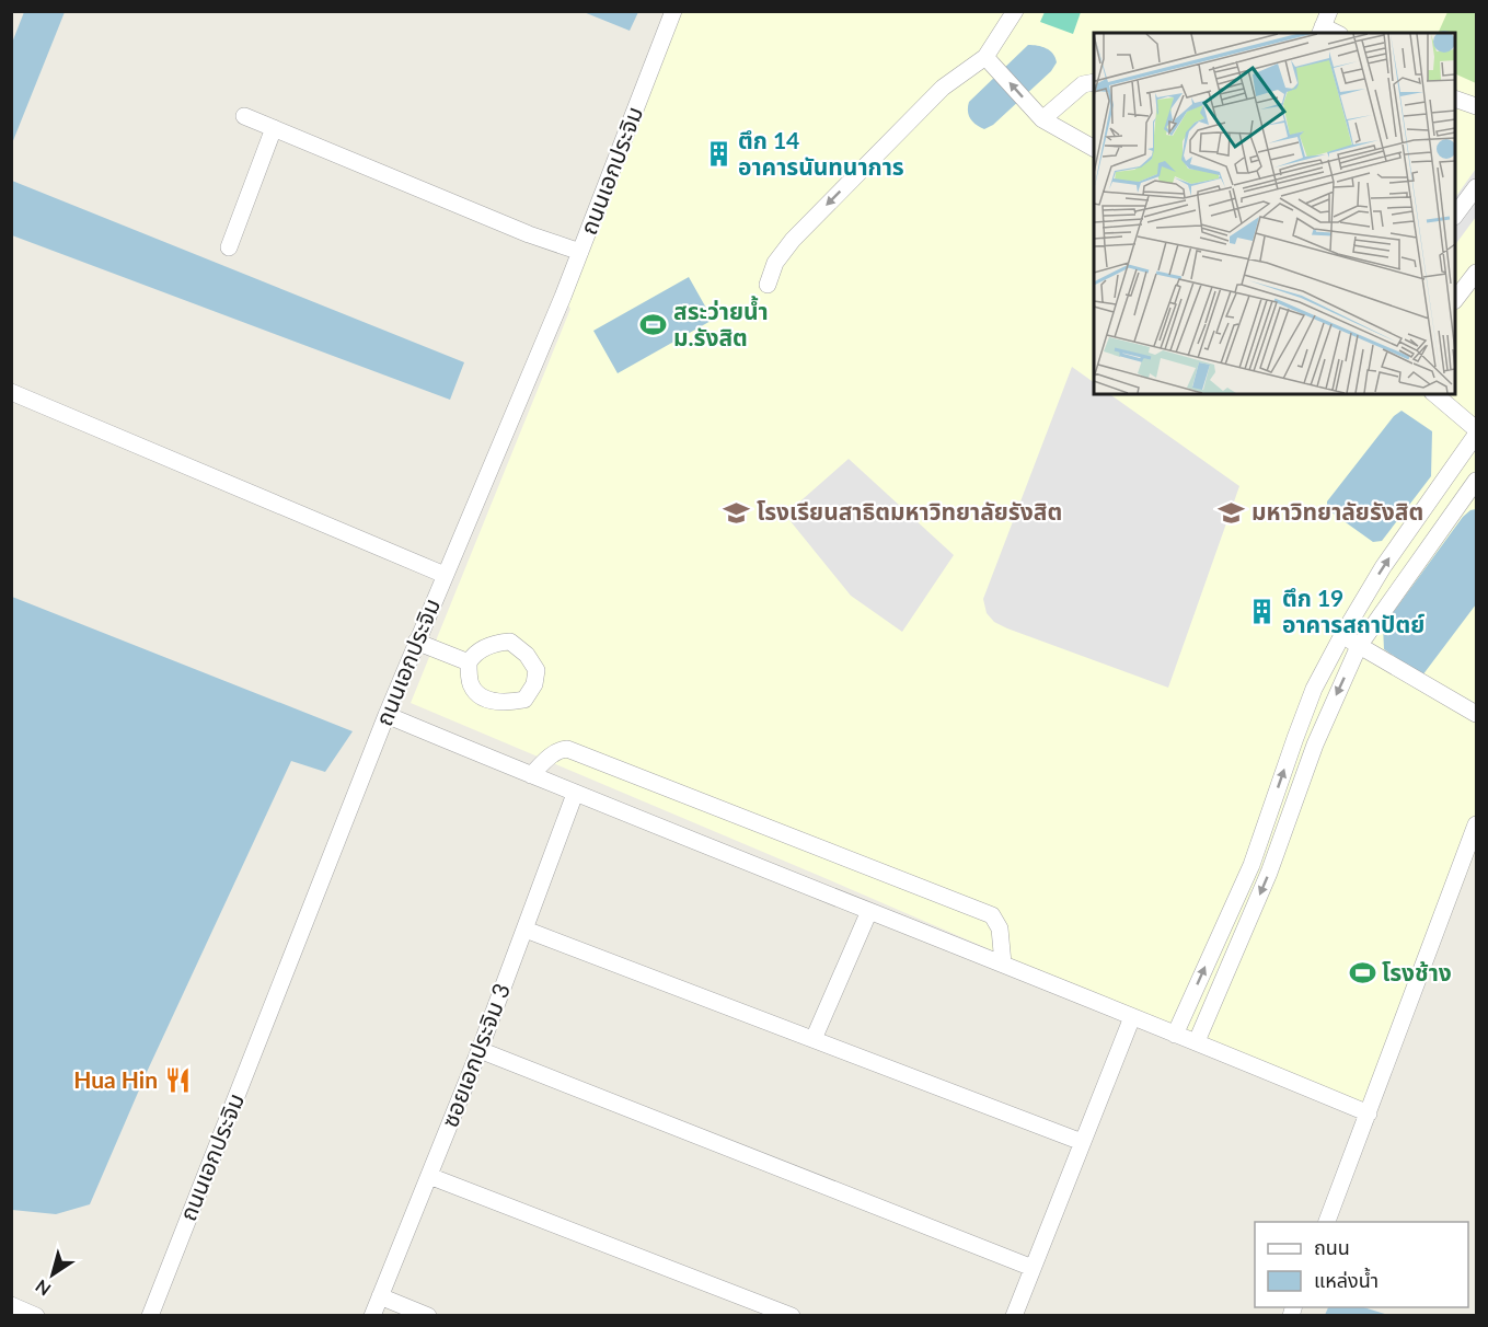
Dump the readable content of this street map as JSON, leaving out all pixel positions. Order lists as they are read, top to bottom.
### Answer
{
  "streets": {
    "street": ["ถนนเอกประจิม", "ซอยเอกประจิม 3"]
  },
  "places": {
    "building": ["ตึก 14 อาคารนันทนาการ", "ตึก 19 อาคารสถาปัตย์"],
    "sports": ["สระว่ายน้ำ ม.รังสิต", "โรงช้าง"],
    "school or university": ["โรงเรียนสาธิตมหาวิทยาลัยรังสิต", "มหาวิทยาลัยรังสิต"],
    "restaurant": ["Hua Hin"]
  },
  "legend": ["ถนน", "แหล่งน้ำ"],
  "north": "bottom left"
}
